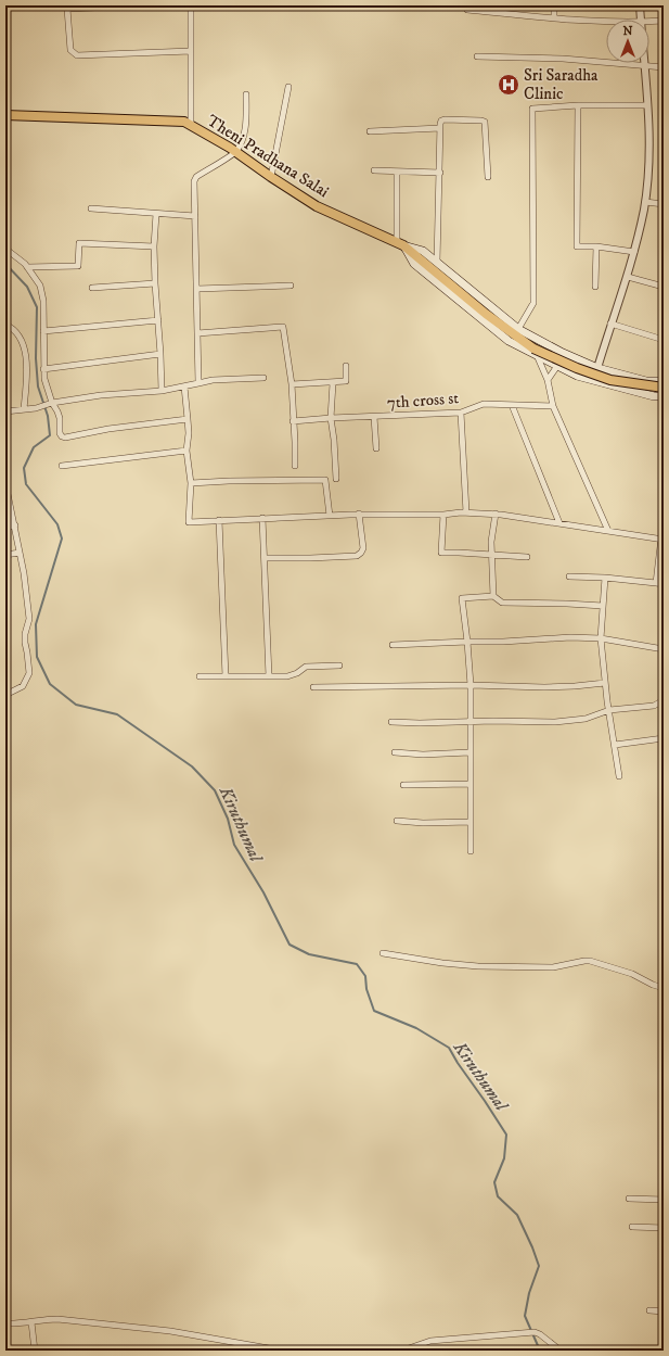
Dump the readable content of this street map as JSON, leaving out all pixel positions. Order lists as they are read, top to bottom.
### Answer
{
  "streets": {
    "main road": ["Theni Pradhana Salai"],
    "street": ["7th cross st"]
  },
  "water": ["Kiruthumal"],
  "places": {
    "hospital": ["Sri Saradha Clinic"]
  },
  "north": "top"
}
